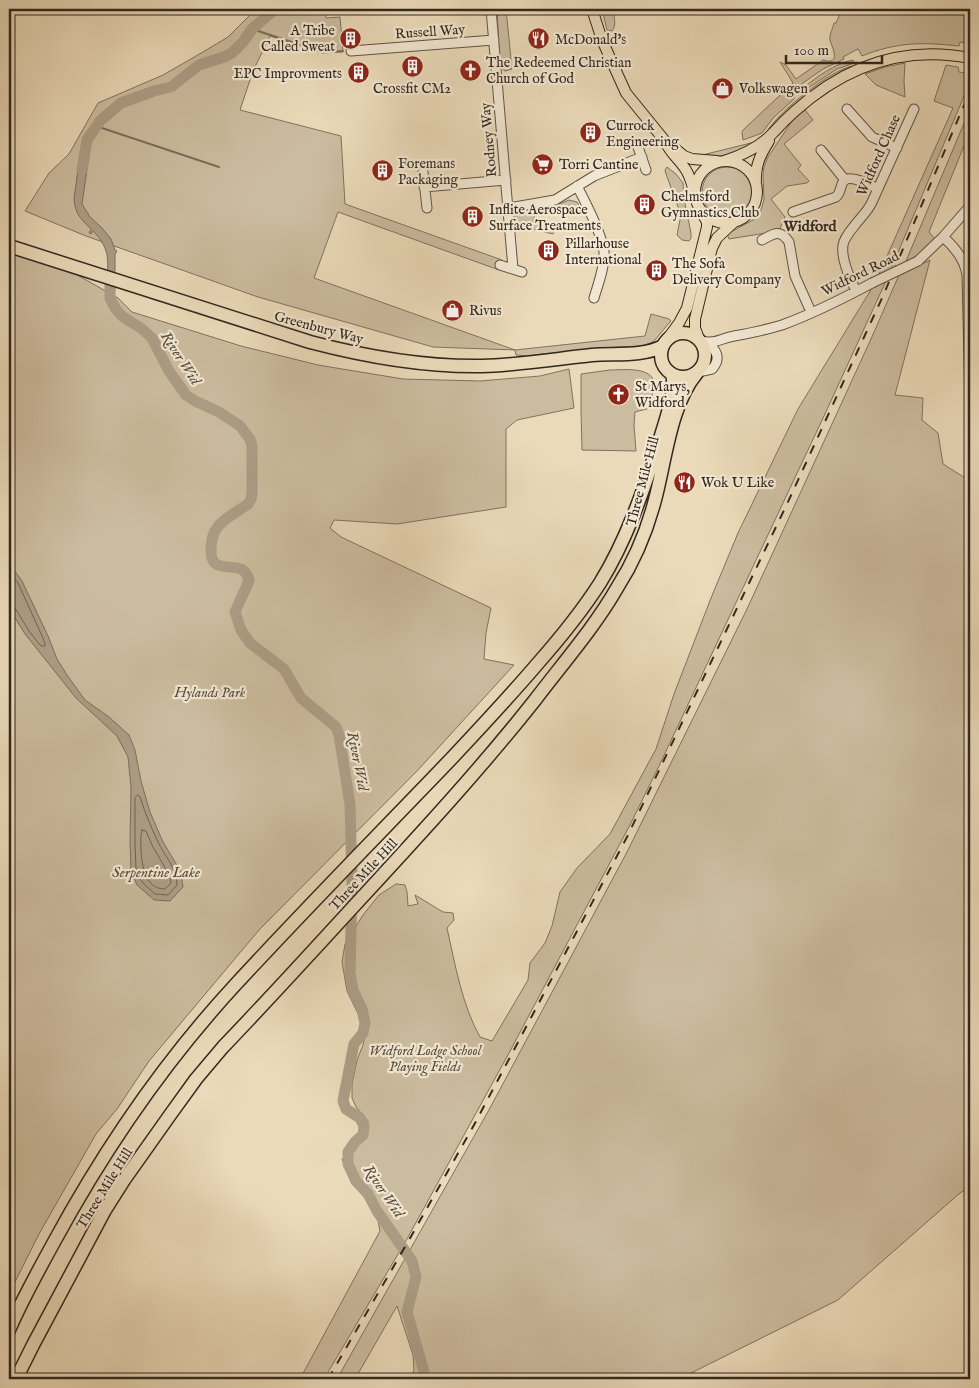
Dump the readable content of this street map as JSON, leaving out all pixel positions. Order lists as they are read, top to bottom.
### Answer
{
  "streets": {
    "highway": ["Greenbury Way", "Three Mile Hill"],
    "street": [
      "Russell Way",
      "Rodney Way",
      "Widford Chase",
      "Widford Road"
    ]
  },
  "crossings": [
    ["Russell Way", "Rodney Way"],
    ["Widford Chase", "Widford Road"],
    ["Widford Road", "Greenbury Way"],
    ["Widford Road", "Three Mile Hill"],
    ["Greenbury Way", "Three Mile Hill"]
  ],
  "districts": ["Widford"],
  "water": ["River Wid", "Serpentine Lake"],
  "parks": ["Hylands Park", "Widford Lodge School Playing Fields"],
  "places": {
    "building": [
      "A Tribe Called Sweat",
      "Crossfit CM2",
      "EPC Improvments",
      "Currock Engineering",
      "Foremans Packaging",
      "Chelmsford Gymnastics Club",
      "Inflite Aerospace Surface Treatments",
      "Pillarhouse International",
      "The Sofa Delivery Company"
    ],
    "restaurant": ["McDonald's", "Wok U Like"],
    "church": ["The Redeemed Christian Church of God", "St Marys, Widford"],
    "shop": ["Volkswagen", "Rivus"],
    "supermarket": ["Torri Cantine"]
  },
  "scale_bar": "100 m"
}
